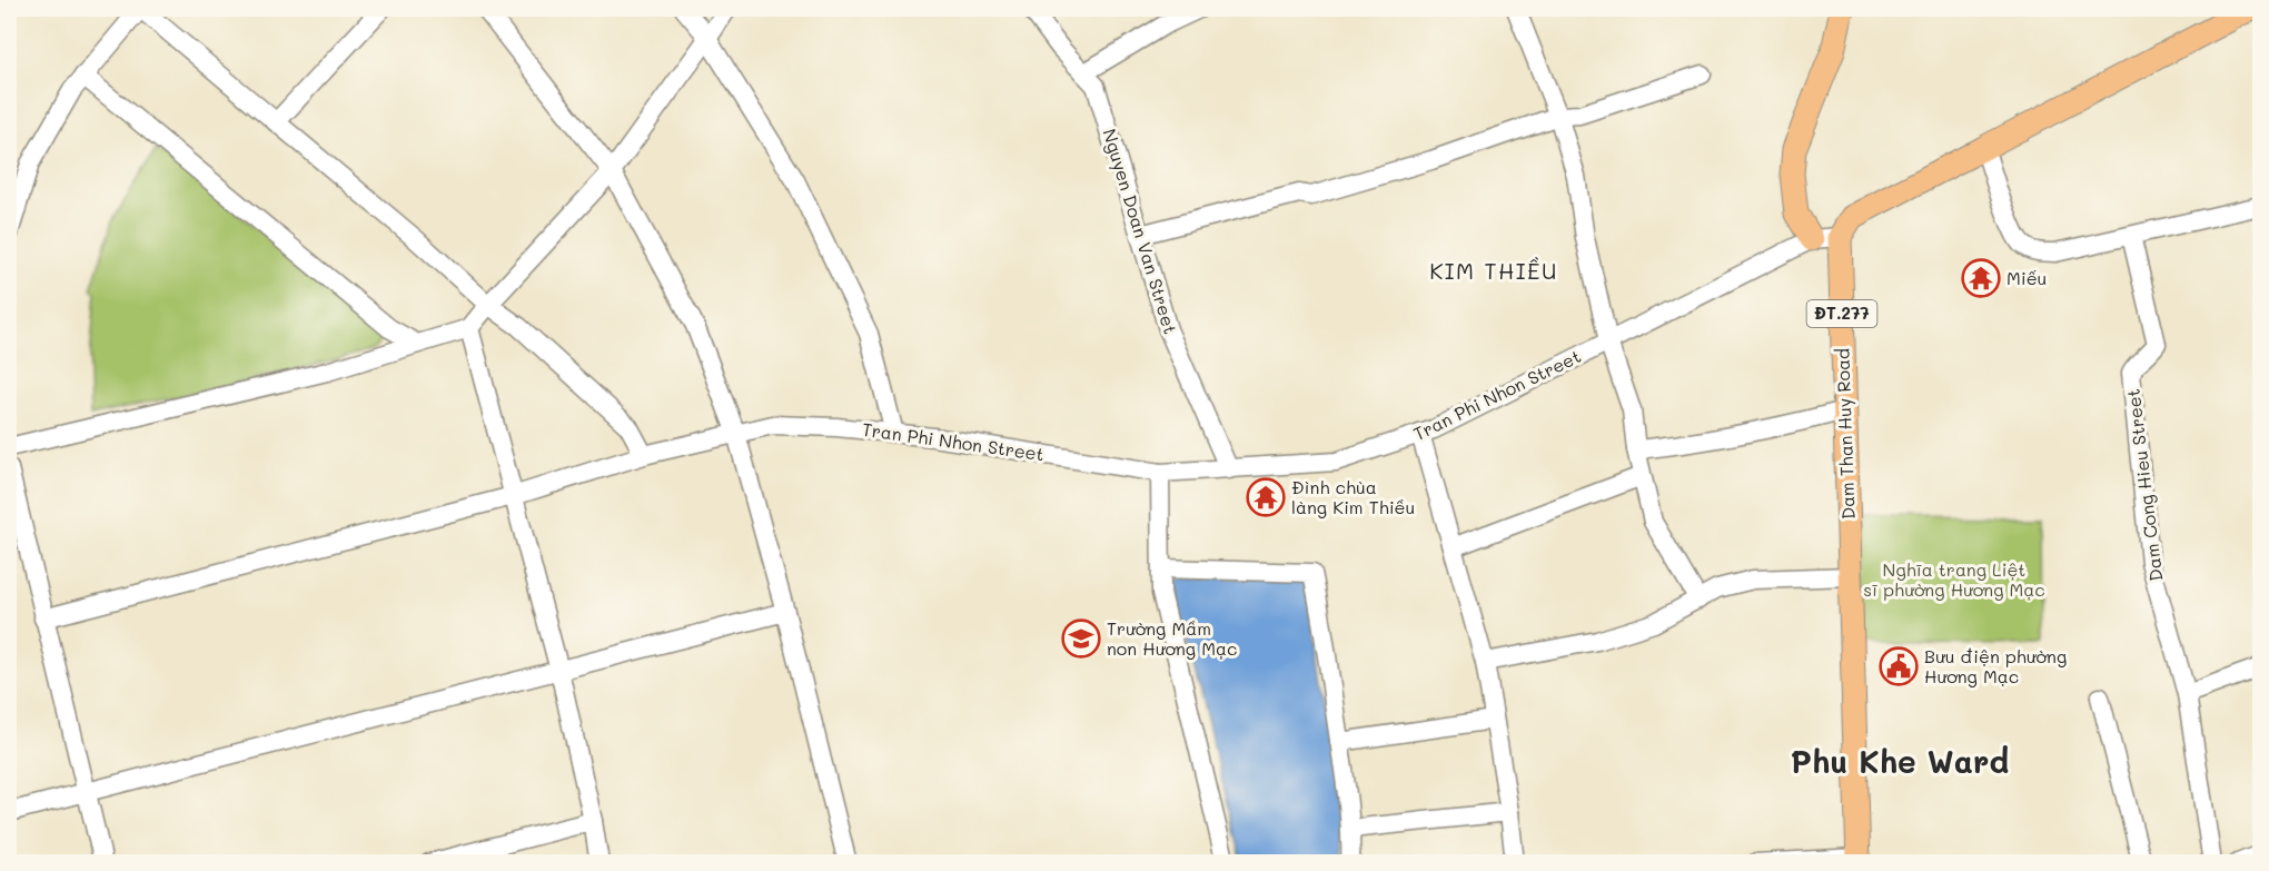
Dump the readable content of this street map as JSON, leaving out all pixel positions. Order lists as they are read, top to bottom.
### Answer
{
  "streets": {
    "main road": ["ĐT.277", "Dam Than Huy Road"],
    "street": ["Nguyen Doan Van Street", "Tran Phi Nhon Street", "Dam Cong Hieu Street"]
  },
  "crossings": [
    ["Nguyen Doan Van Street", "Tran Phi Nhon Street"],
    ["Tran Phi Nhon Street", "Dam Than Huy Road"]
  ],
  "districts": ["KIM THIỀU", "Phu Khe Ward"],
  "parks": ["Nghĩa trang Liệt sĩ phường Hương Mạc"],
  "places": {
    "temple": ["Miếu", "Đình chùa làng Kim Thiều"],
    "school or university": ["Trường Mầm non Hương Mạc"],
    "public building": ["Bưu điện phường Hương Mạc"]
  }
}
